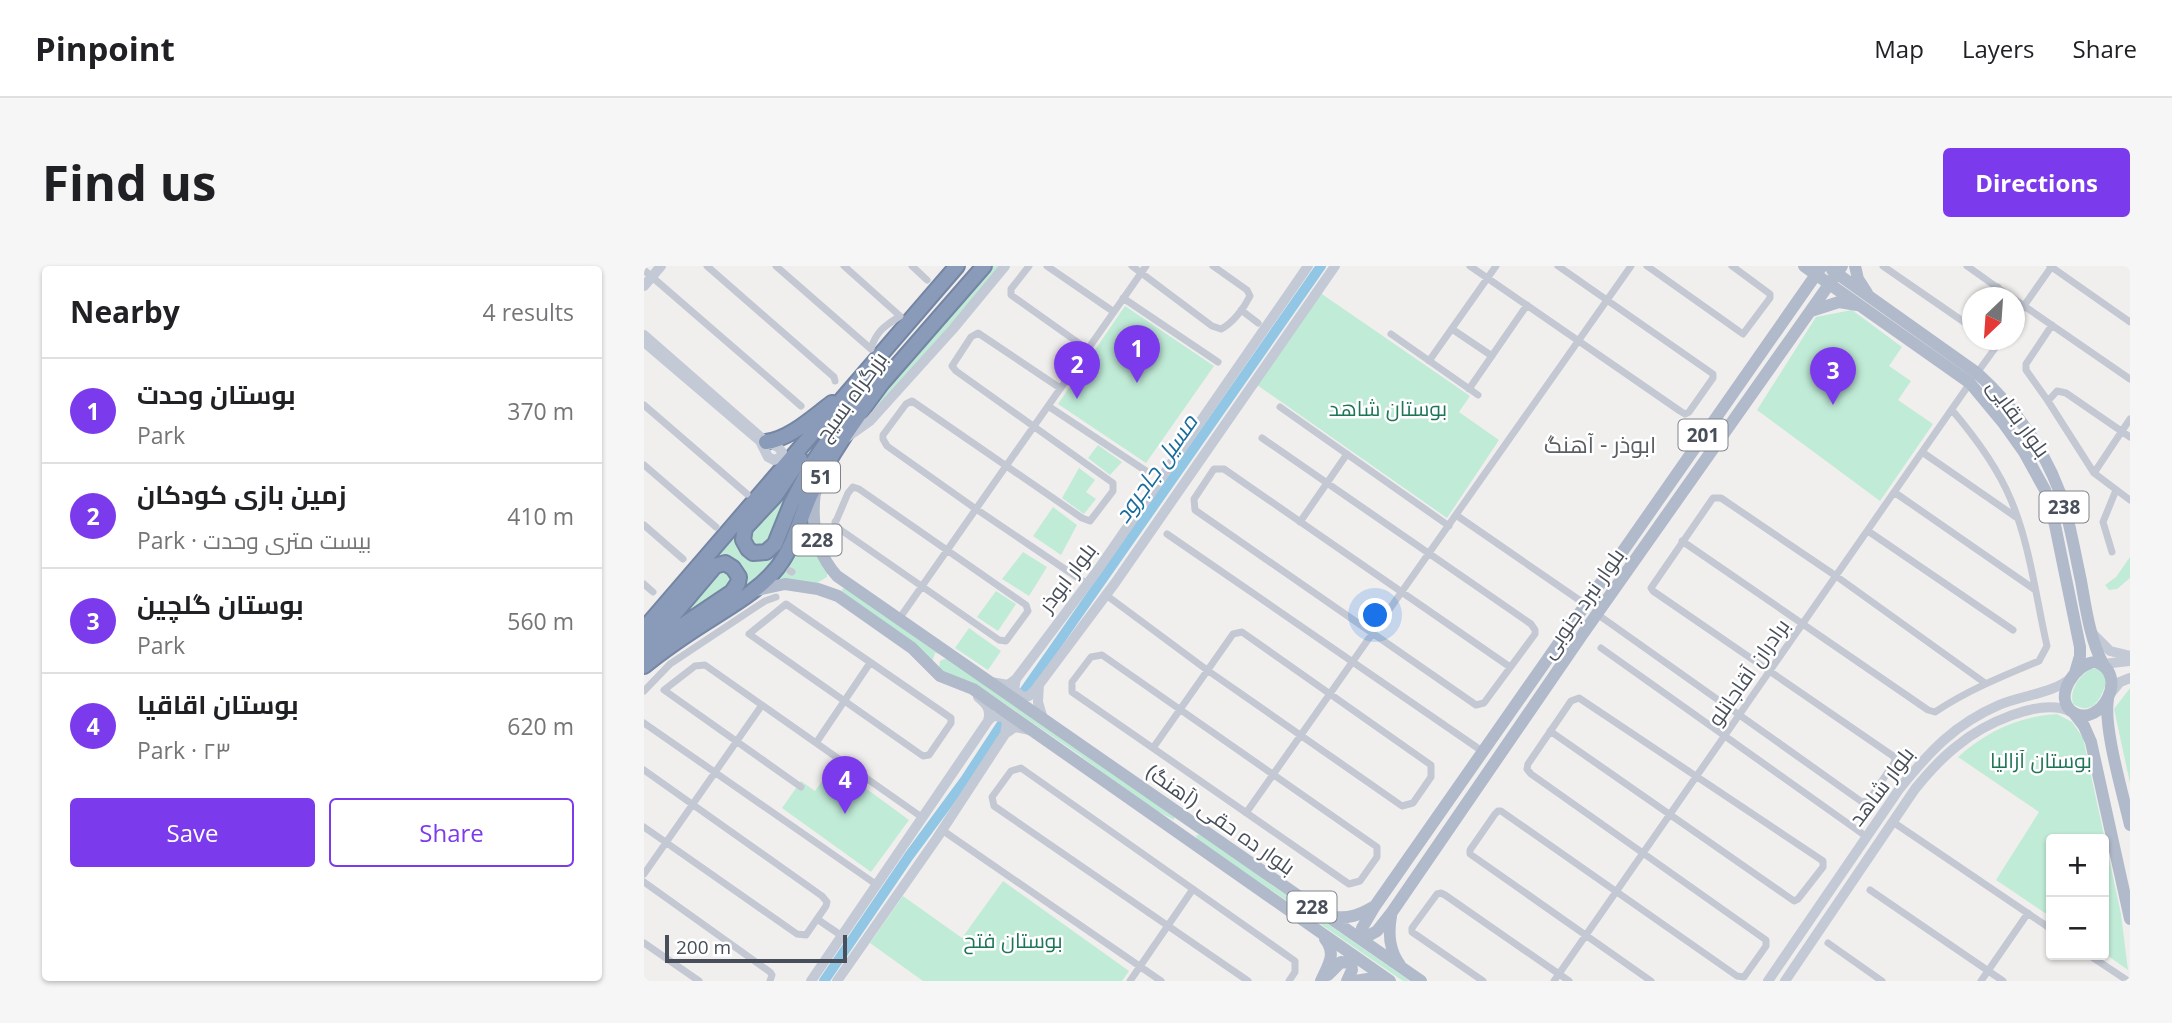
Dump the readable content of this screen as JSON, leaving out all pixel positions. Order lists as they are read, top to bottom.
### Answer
{
  "streets": {
    "highway": ["بزرگراه بسیج", "51"],
    "main road": [
      "بلوار بقایی",
      "201",
      "238",
      "228",
      "بلوار ابوذر",
      "بلوار نبرد جنوبی",
      "بلوار شاهد",
      "بلوار ده حقی (آهنگ)"
    ],
    "street": ["برادران آقاجانلو"]
  },
  "crossings": [
    ["بزرگراه بسیج", "228"],
    ["بلوار بقایی", "بلوار نبرد جنوبی"],
    ["بلوار بقایی", "برادران آقاجانلو"],
    ["بلوار بقایی", "بلوار شاهد"],
    ["201", "بلوار نبرد جنوبی"],
    ["228", "بلوار ده حقی (آهنگ)"]
  ],
  "districts": ["ابوذر - آهنگ"],
  "water": ["مسیل جاجرود"],
  "parks": ["بوستان شاهد", "بوستان آزالیا", "بوستان فتح"],
  "scale_bar": "200 m",
  "north": "bottom left",
  "page": {
    "header": "Pinpoint",
    "nav": ["Map", "Layers", "Share"],
    "buttons": [
      "Directions",
      ["Save", "Share"]
    ],
    "title": "Find us",
    "heading": ["Nearby", "4 results"],
    "pins": [
      "1",
      "2",
      "3",
      "4"
    ],
    "list": [
      {
        "mark": "1",
        "name": "بوستان وحدت",
        "note": "Park",
        "value": "370 m"
      },
      {
        "mark": "2",
        "name": "زمین بازی کودکان",
        "note": "Park · بیست متری وحدت",
        "value": "410 m"
      },
      {
        "mark": "3",
        "name": "بوستان گلچین",
        "note": "Park",
        "value": "560 m"
      },
      {
        "mark": "4",
        "name": "بوستان اقاقیا",
        "note": "Park · ۲۳",
        "value": "620 m"
      }
    ],
    "map_buttons": ["+", "−"],
    "scale": "200 m"
  }
}
